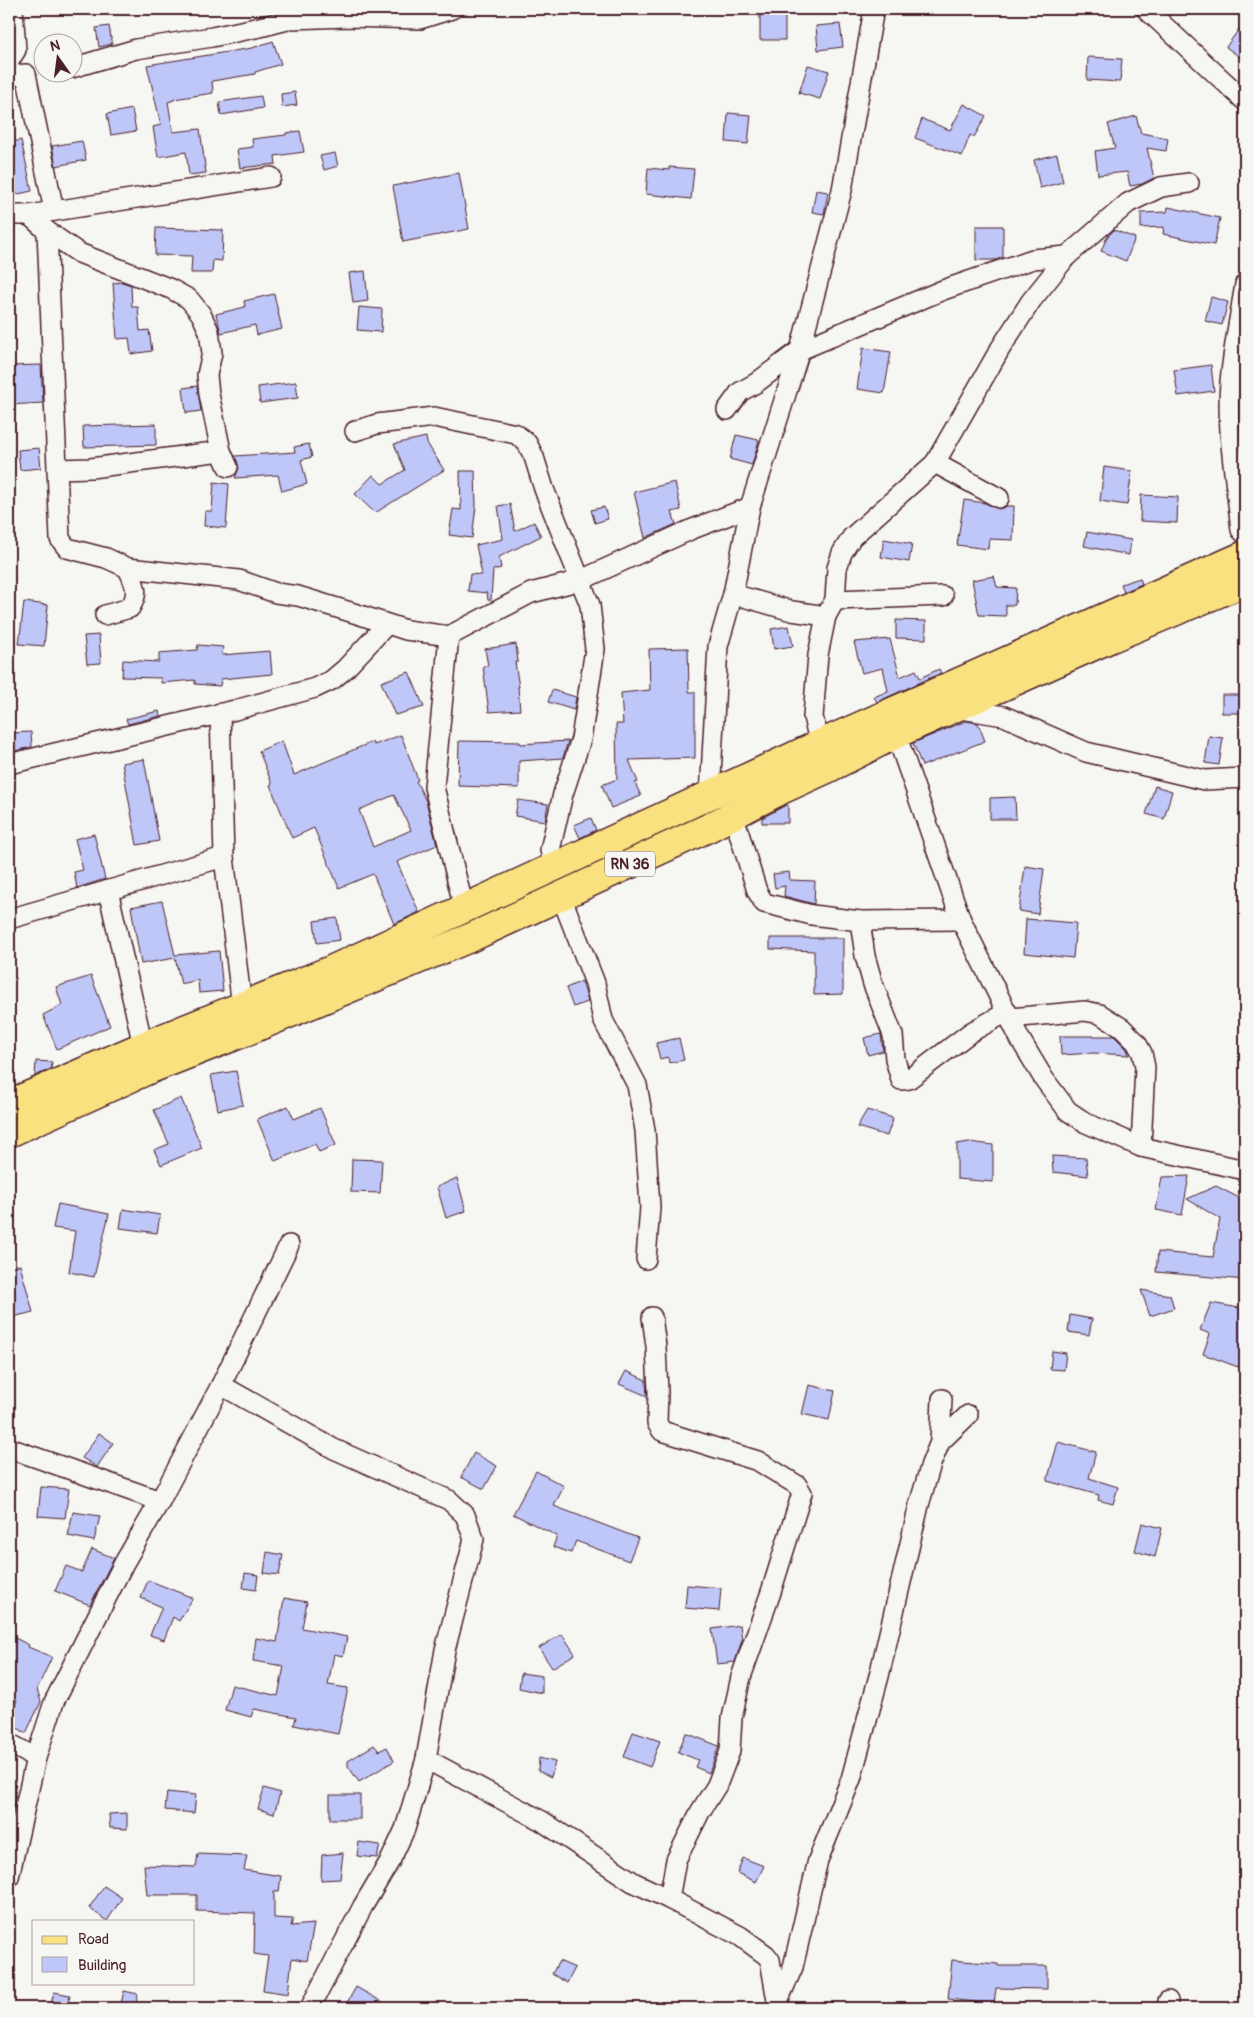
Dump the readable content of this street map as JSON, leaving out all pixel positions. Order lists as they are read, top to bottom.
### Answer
{
  "streets": {
    "main road": ["RN 36"]
  },
  "legend": ["Road", "Building"],
  "north": "top"
}
